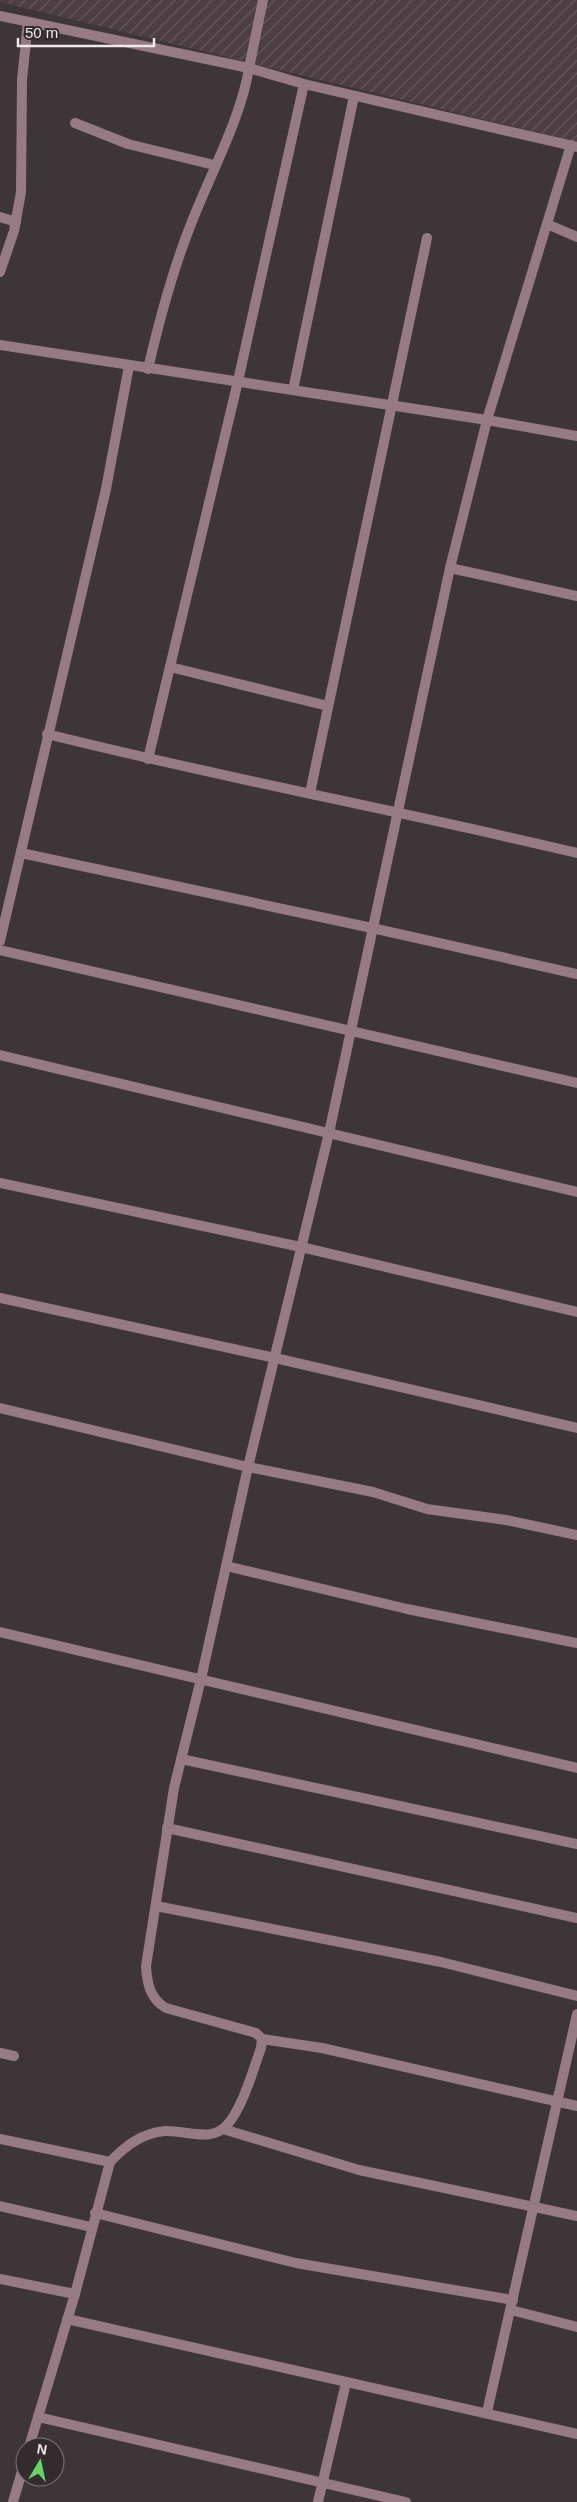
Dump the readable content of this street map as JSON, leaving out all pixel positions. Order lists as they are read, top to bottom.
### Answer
{
  "scale_bar": "50 m",
  "north": "top"
}
